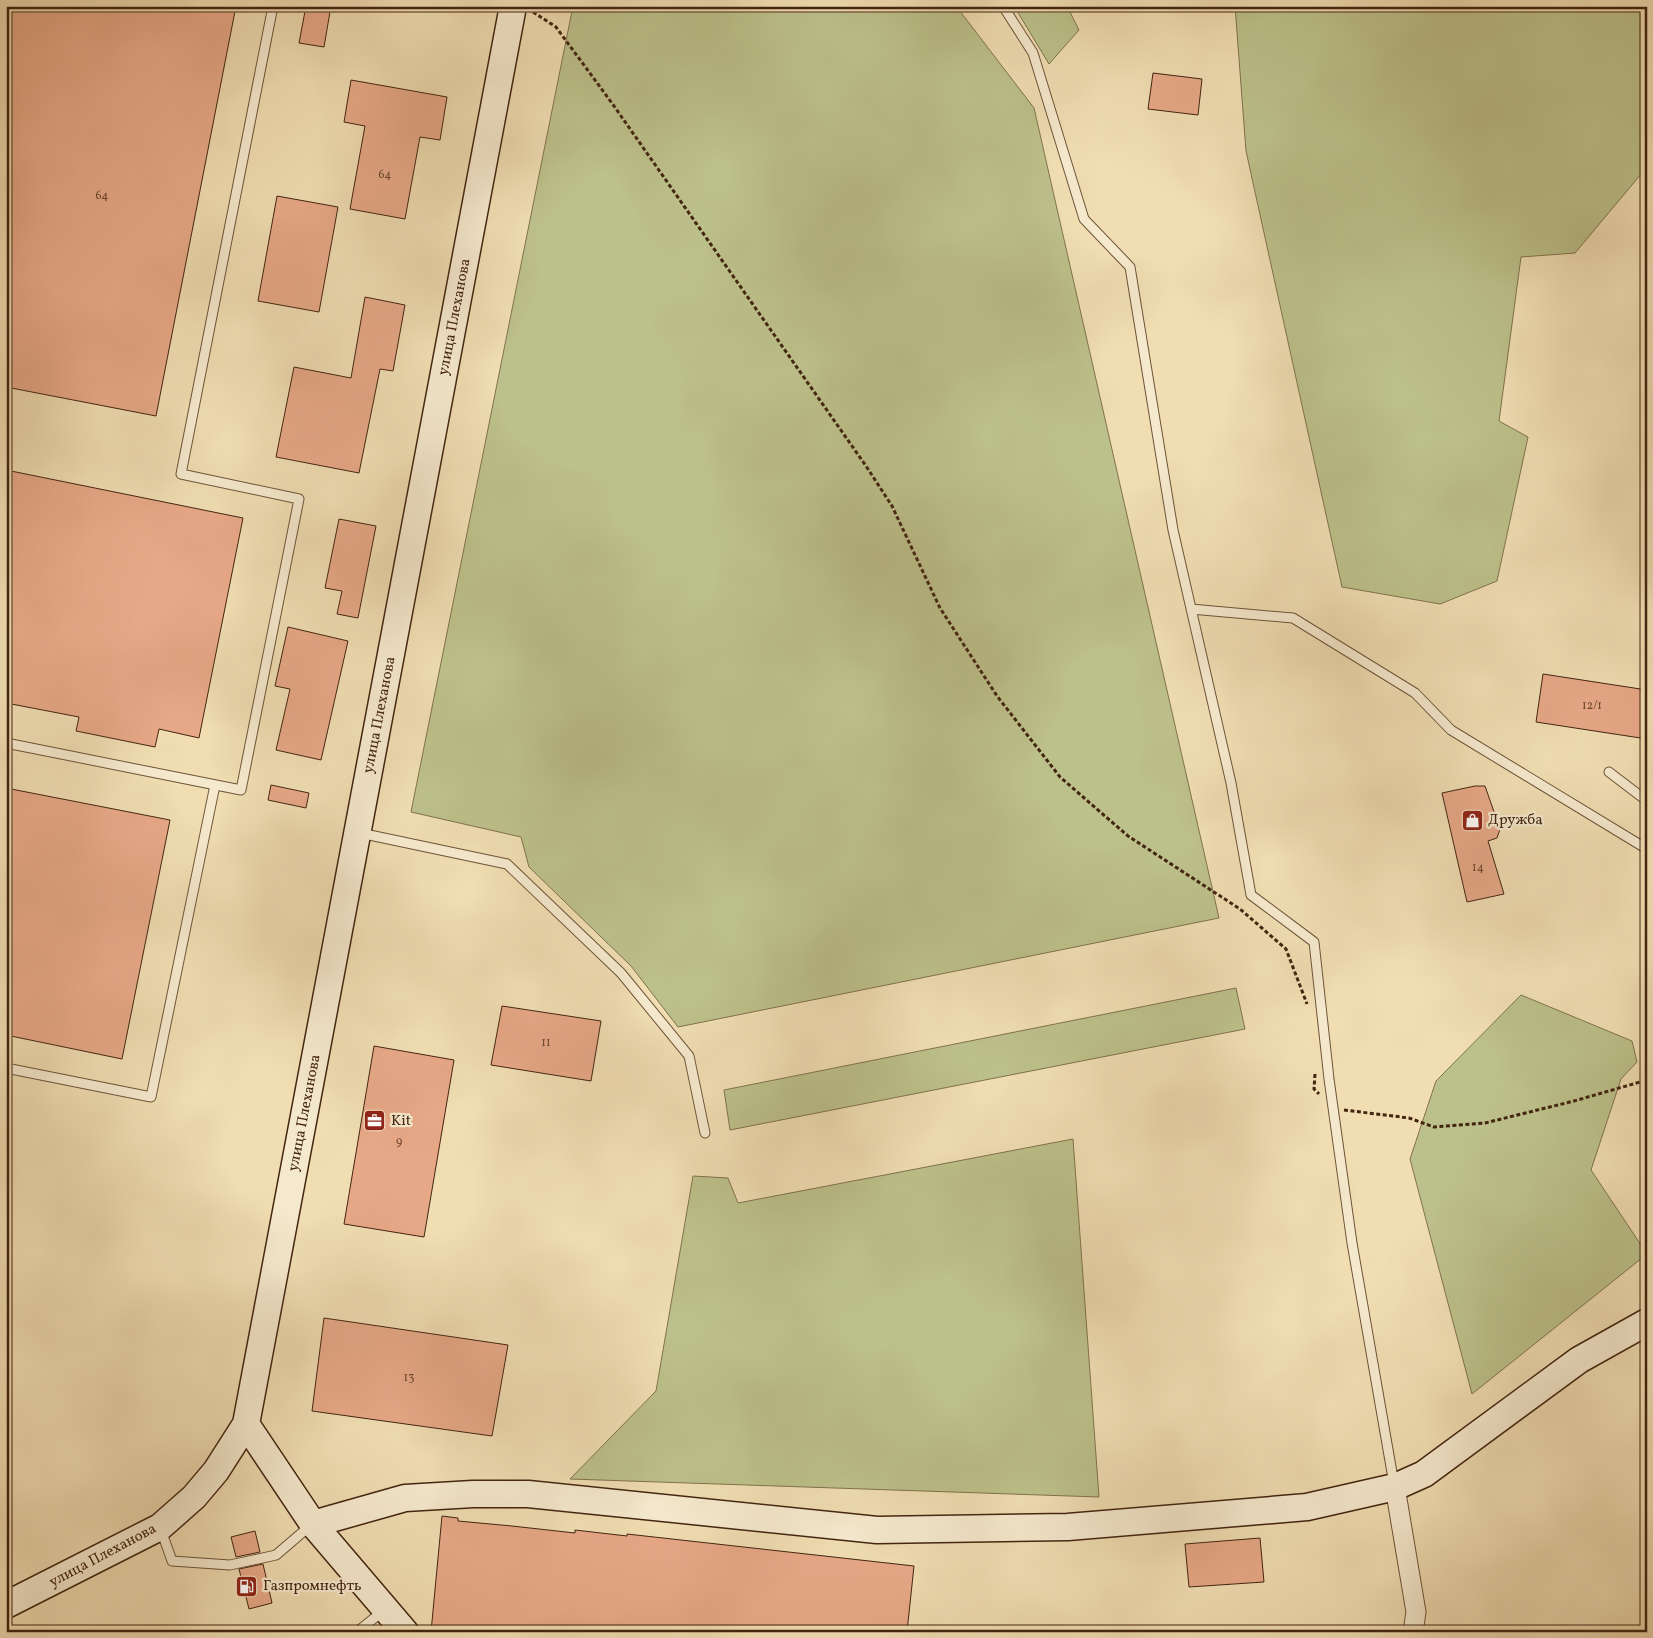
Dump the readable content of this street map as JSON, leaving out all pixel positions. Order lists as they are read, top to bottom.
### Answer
{
  "streets": {
    "main road": ["улица Плеханова"]
  },
  "places": {
    "shop": ["Дружба"],
    "office": ["Kit"],
    "fuel station": ["Газпромнефть"]
  },
  "house_numbers": [
    "64",
    "64",
    "12/1",
    "14",
    "11",
    "9",
    "13"
  ]
}
